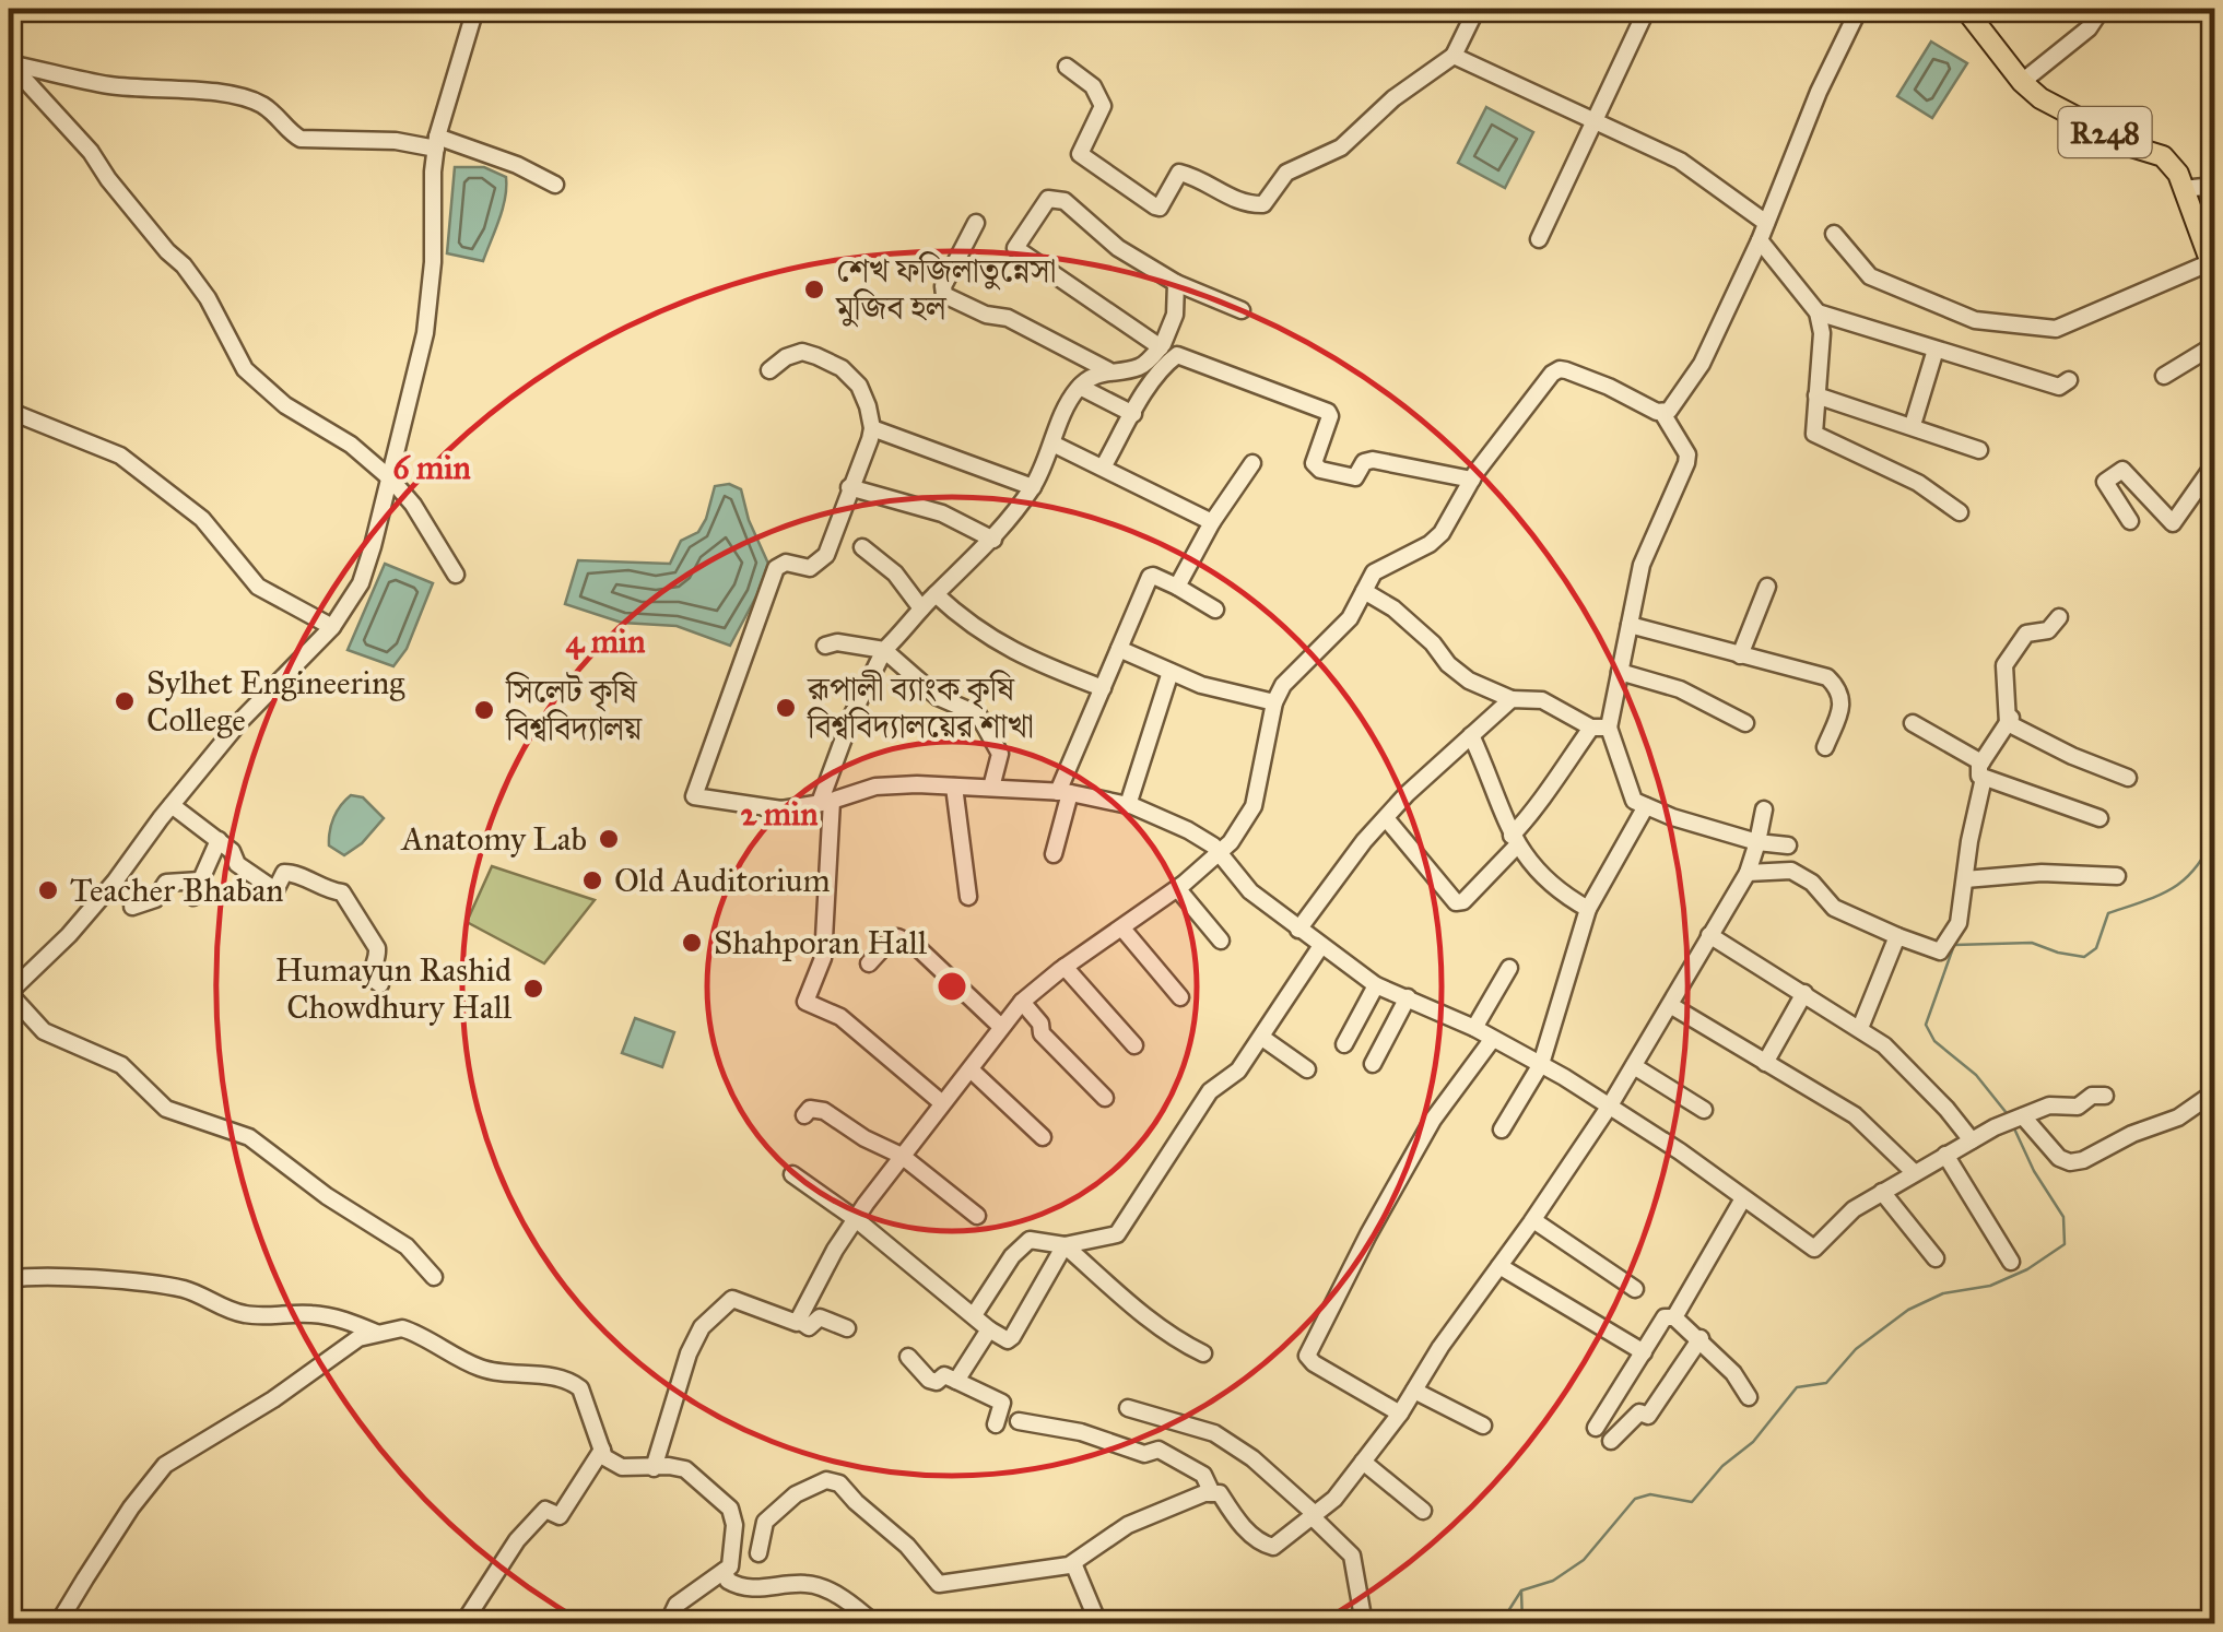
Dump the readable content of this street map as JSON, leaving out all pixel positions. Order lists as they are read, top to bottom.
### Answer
{
  "streets": {
    "main road": ["R248"]
  },
  "places": [
    "শেখ ফজিলাতুন্নেসা মুজিব হল",
    "Sylhet Engineering College",
    "রূপালী ব্যাংক কৃষি বিশ্ববিদ্যালয়ের শাখা",
    "সিলেট কৃষি বিশ্ববিদ্যালয়",
    "Anatomy Lab",
    "Old Auditorium",
    "Teacher Bhaban",
    "Shahporan Hall",
    "Humayun Rashid Chowdhury Hall"
  ],
  "rings": ["6 min", "4 min", "2 min"]
}
